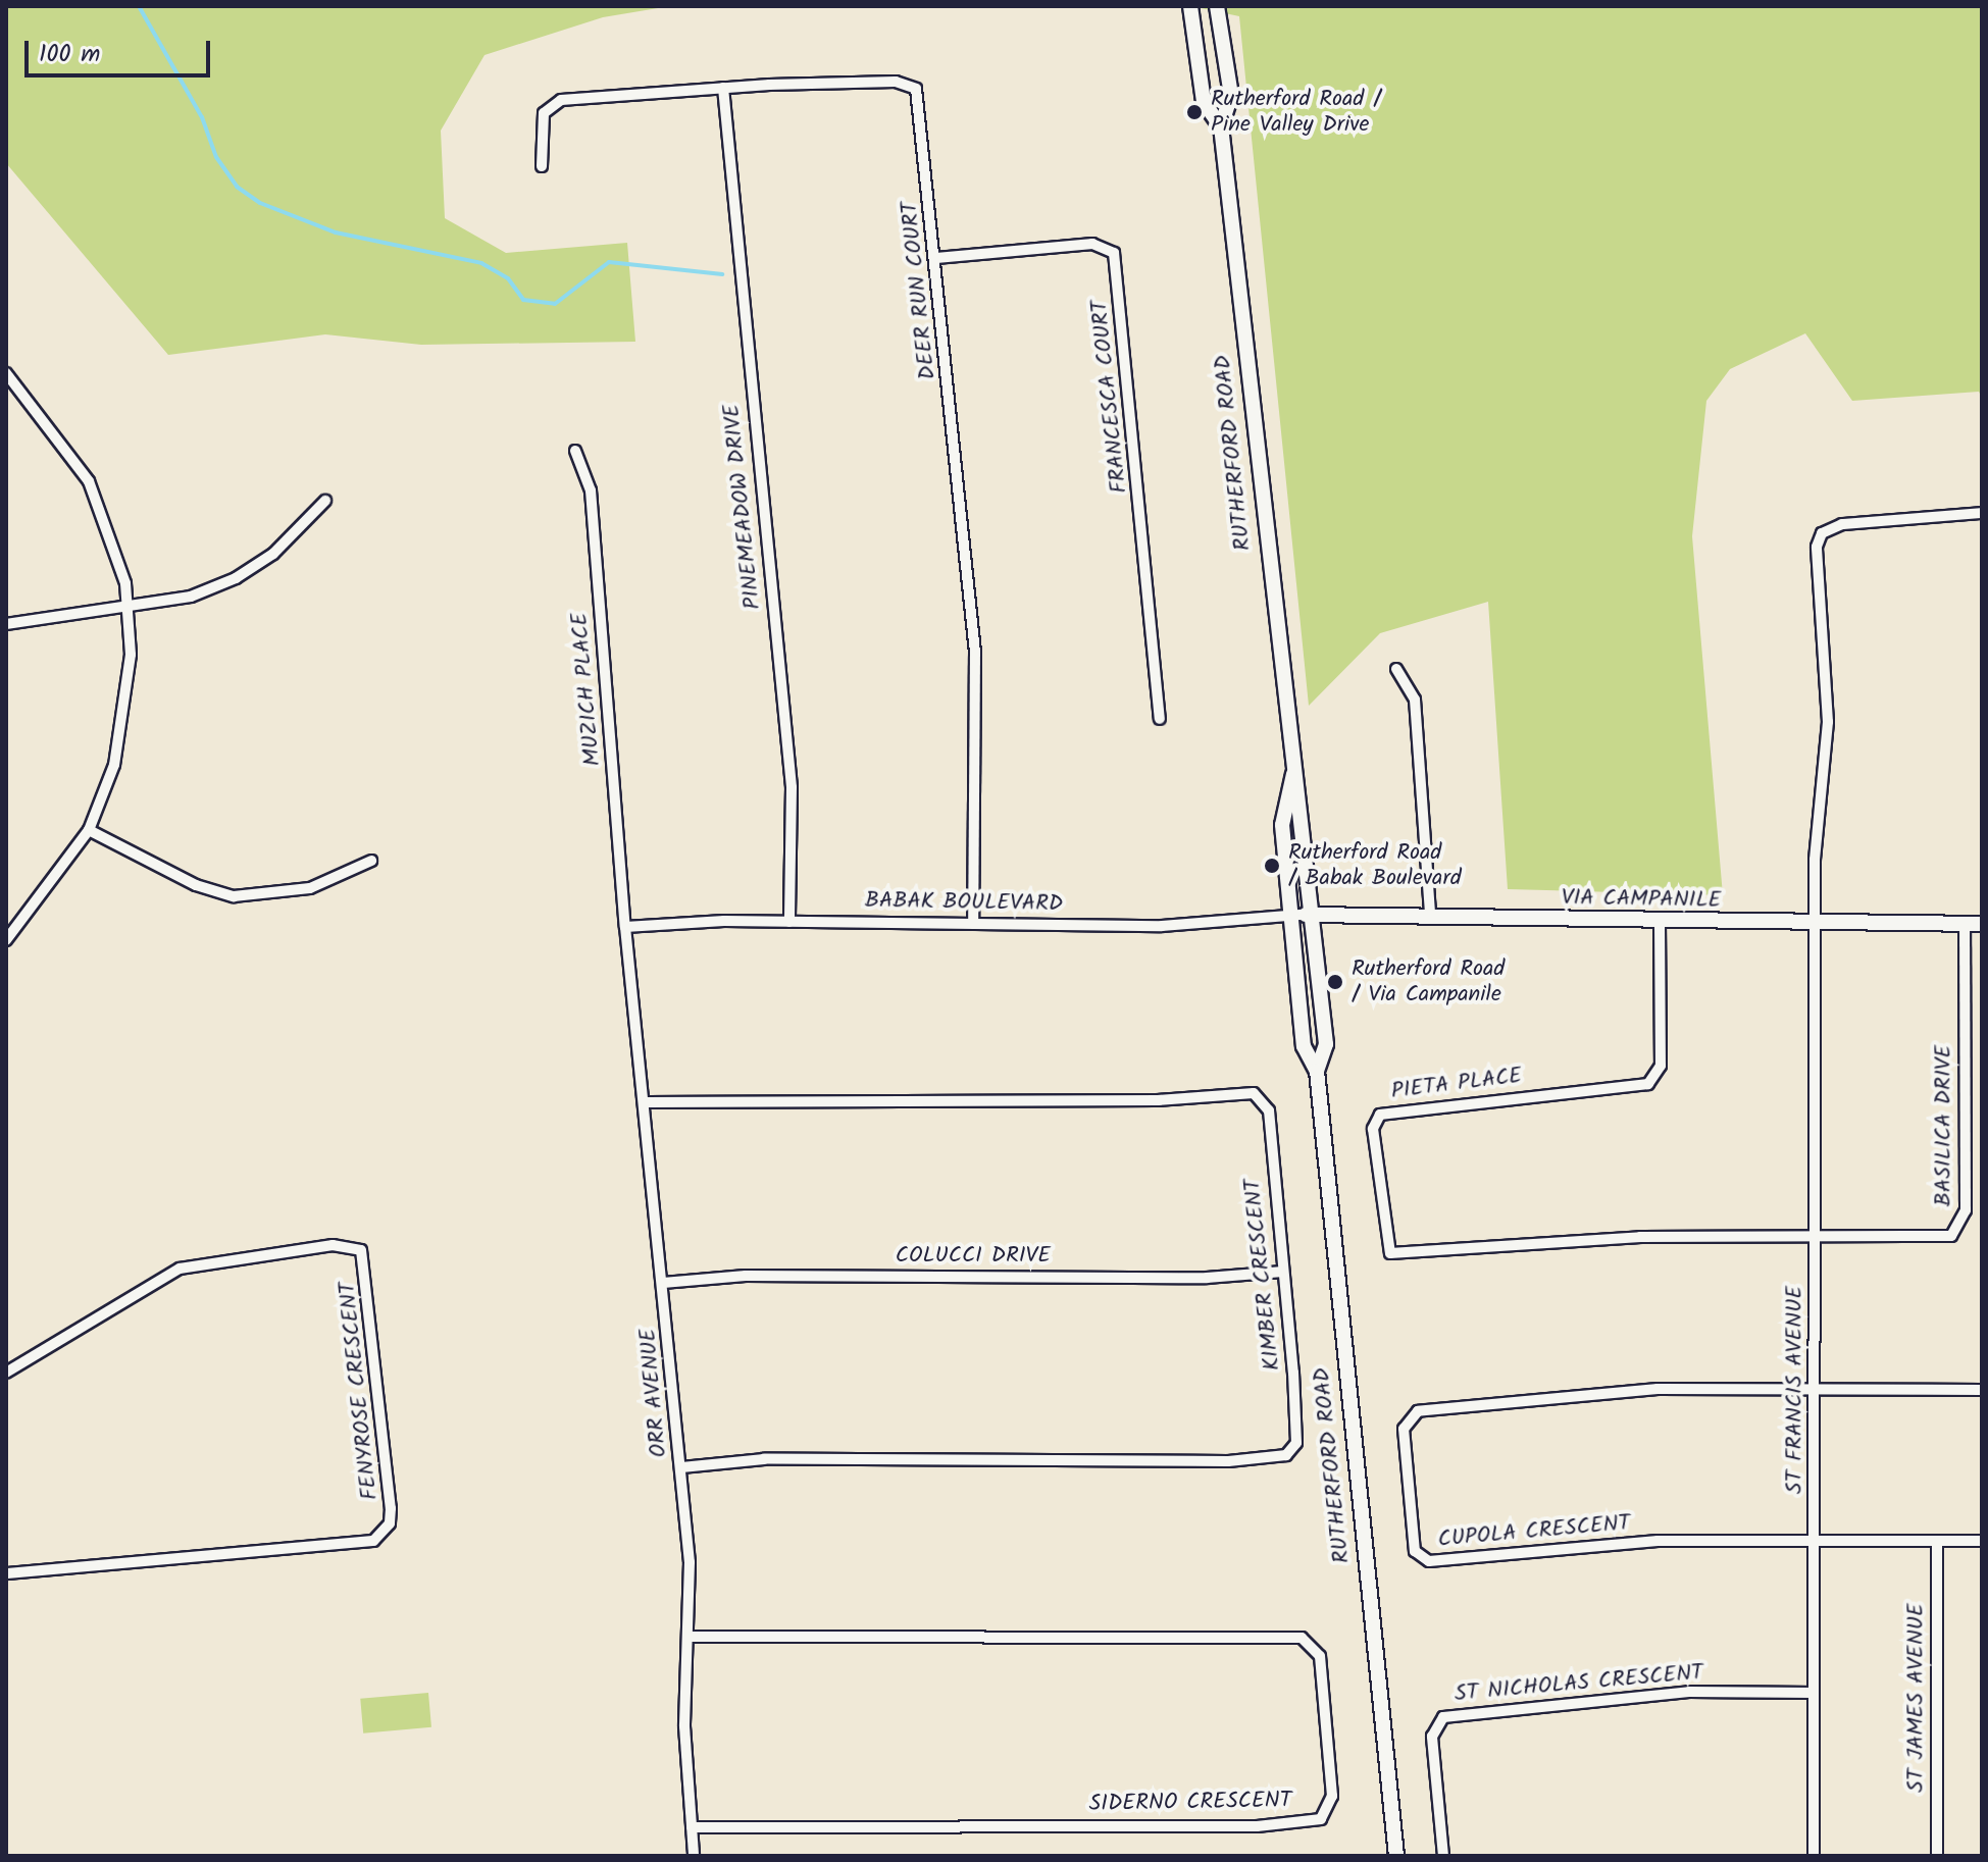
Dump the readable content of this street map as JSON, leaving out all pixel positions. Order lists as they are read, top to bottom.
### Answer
{
  "streets": {
    "main road": ["RUTHERFORD ROAD", "VIA CAMPANILE"],
    "street": [
      "DEER RUN COURT",
      "FRANCESCA COURT",
      "PINEMEADOW DRIVE",
      "MUZICH PLACE",
      "BABAK BOULEVARD",
      "PIETA PLACE",
      "BASILICA DRIVE",
      "COLUCCI DRIVE",
      "KIMBER CRESCENT",
      "ST FRANCIS AVENUE",
      "FENYROSE CRESCENT",
      "ORR AVENUE",
      "CUPOLA CRESCENT",
      "ST NICHOLAS CRESCENT",
      "ST JAMES AVENUE",
      "SIDERNO CRESCENT"
    ]
  },
  "crossings": [
    ["DEER RUN COURT", "FRANCESCA COURT"],
    ["DEER RUN COURT", "PINEMEADOW DRIVE"],
    ["DEER RUN COURT", "BABAK BOULEVARD"],
    ["RUTHERFORD ROAD", "VIA CAMPANILE"],
    ["RUTHERFORD ROAD", "BABAK BOULEVARD"],
    ["PINEMEADOW DRIVE", "BABAK BOULEVARD"],
    ["MUZICH PLACE", "BABAK BOULEVARD"],
    ["MUZICH PLACE", "ORR AVENUE"],
    ["VIA CAMPANILE", "BABAK BOULEVARD"],
    ["VIA CAMPANILE", "PIETA PLACE"],
    ["VIA CAMPANILE", "BASILICA DRIVE"],
    ["VIA CAMPANILE", "ST FRANCIS AVENUE"],
    ["BABAK BOULEVARD", "ORR AVENUE"],
    ["PIETA PLACE", "BASILICA DRIVE"],
    ["PIETA PLACE", "ST FRANCIS AVENUE"],
    ["BASILICA DRIVE", "ST FRANCIS AVENUE"],
    ["COLUCCI DRIVE", "KIMBER CRESCENT"],
    ["COLUCCI DRIVE", "ORR AVENUE"],
    ["KIMBER CRESCENT", "ORR AVENUE"],
    ["ST FRANCIS AVENUE", "CUPOLA CRESCENT"],
    ["ST FRANCIS AVENUE", "ST NICHOLAS CRESCENT"],
    ["ORR AVENUE", "SIDERNO CRESCENT"],
    ["CUPOLA CRESCENT", "ST JAMES AVENUE"]
  ],
  "places": ["Rutherford Road / Pine Valley Drive", "Rutherford Road / Babak Boulevard", "Rutherford Road / Via Campanile"],
  "scale_bar": "100 m"
}
